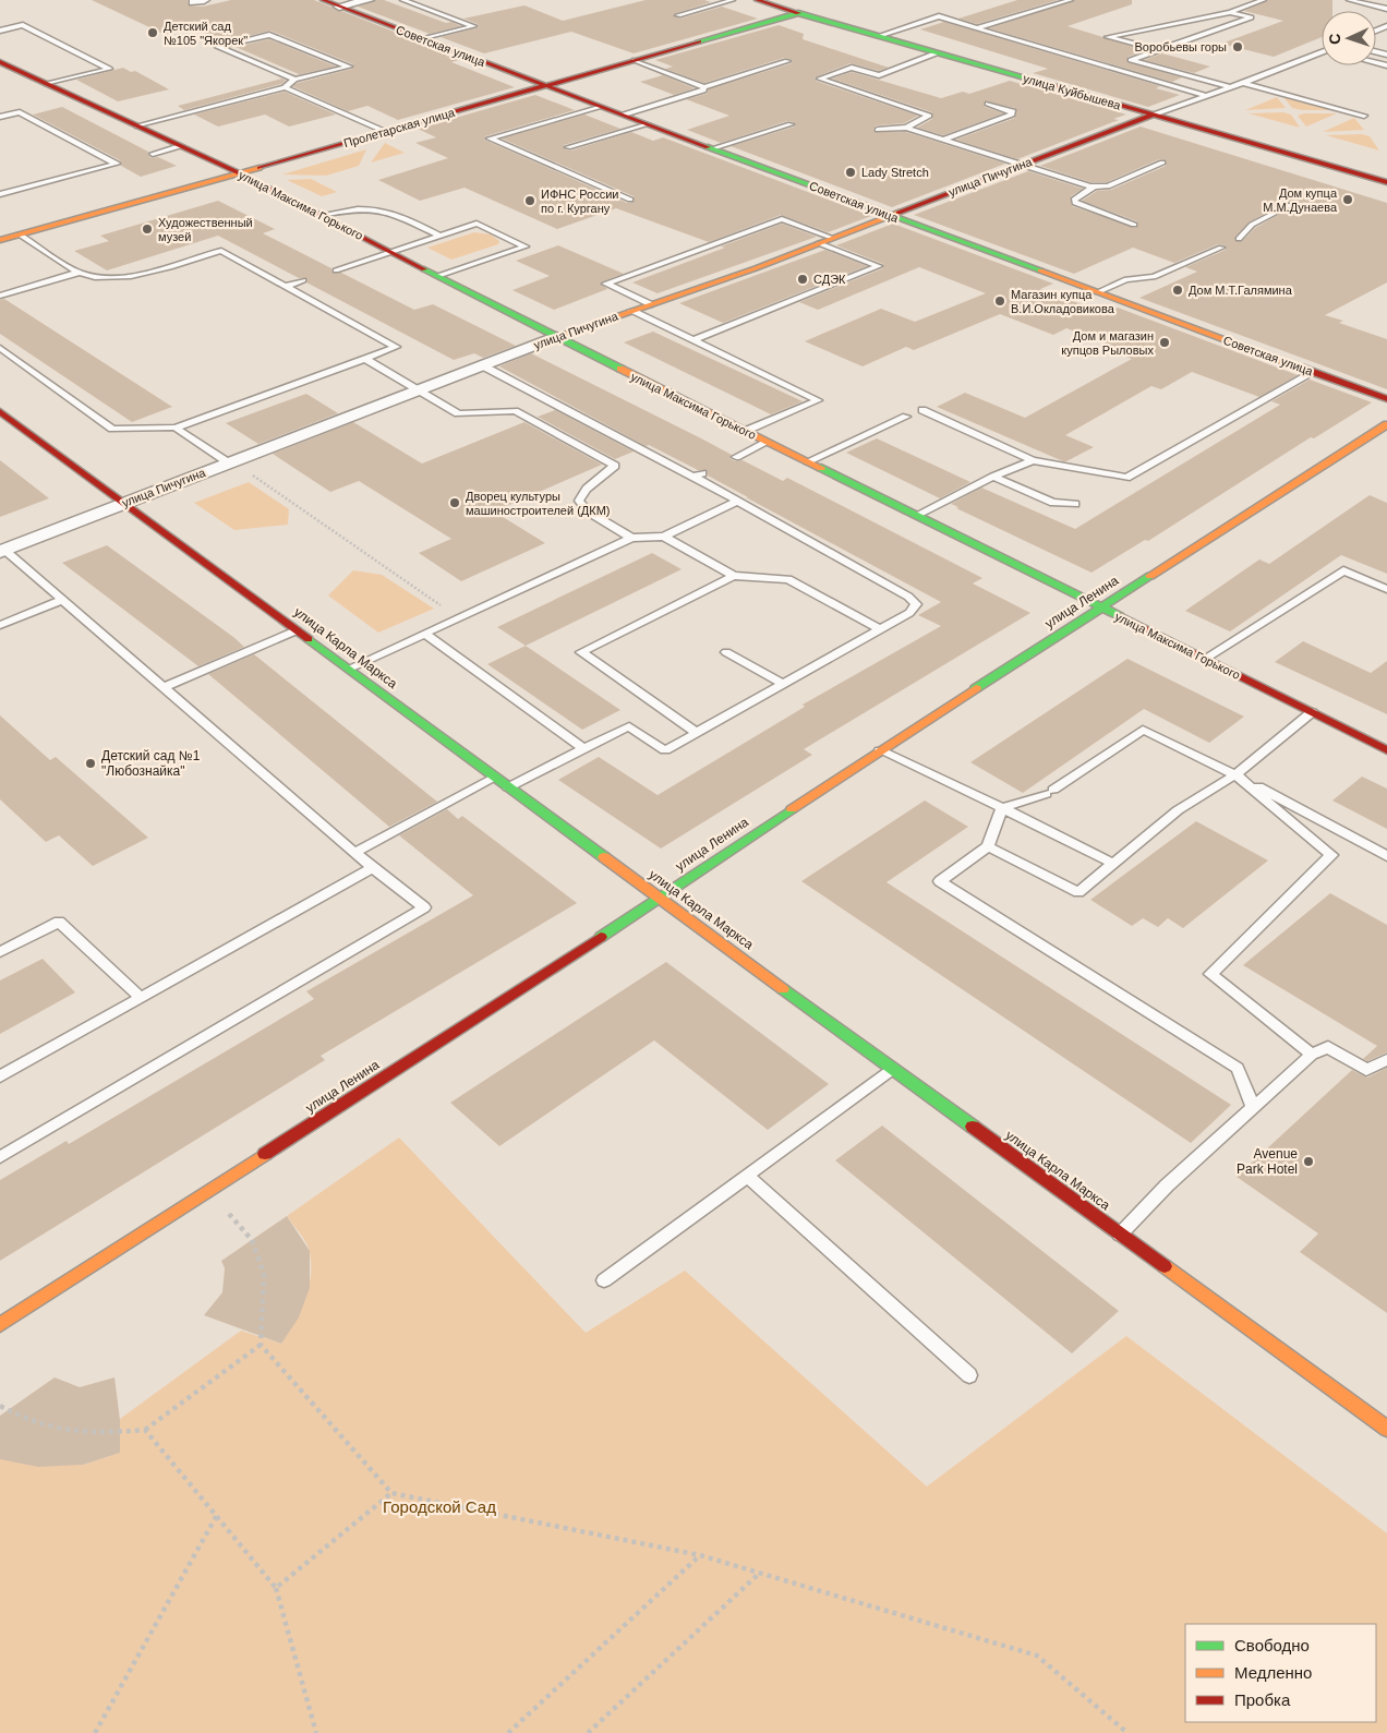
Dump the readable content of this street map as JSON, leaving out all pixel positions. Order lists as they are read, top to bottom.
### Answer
{
  "streets": {
    "main road": [
      "Советская улица",
      "улица Куйбышева",
      "Пролетарская улица",
      "улица Пичугина",
      "улица Максима Горького",
      "улица Ленина",
      "улица Карла Маркса"
    ]
  },
  "crossings": [
    ["Советская улица", "Пролетарская улица"],
    ["Советская улица", "улица Пичугина"],
    ["улица Куйбышева", "Пролетарская улица"],
    ["улица Куйбышева", "улица Пичугина"],
    ["Пролетарская улица", "улица Максима Горького"],
    ["улица Пичугина", "улица Максима Горького"],
    ["улица Пичугина", "улица Карла Маркса"],
    ["улица Максима Горького", "улица Ленина"],
    ["улица Ленина", "улица Карла Маркса"]
  ],
  "parks": ["Городской Сад"],
  "places": [
    "Детский сад №105 \"Якорек\"",
    "Воробьевы горы",
    "Lady Stretch",
    "Дом купца М.М.Дунаева",
    "ИФНС России по г. Кургану",
    "Художественный музей",
    "СДЭК",
    "Дом М.Т.Галямина",
    "Магазин купца В.И.Окладовикова",
    "Дом и магазин купцов Рыловых",
    "Дворец культуры машиностроителей (ДКМ)",
    "Детский cад №1 \"Любознайка\"",
    "Avenue Park Hotel"
  ],
  "legend": ["Свободно", "Медленно", "Пробка"],
  "north": "left"
}
